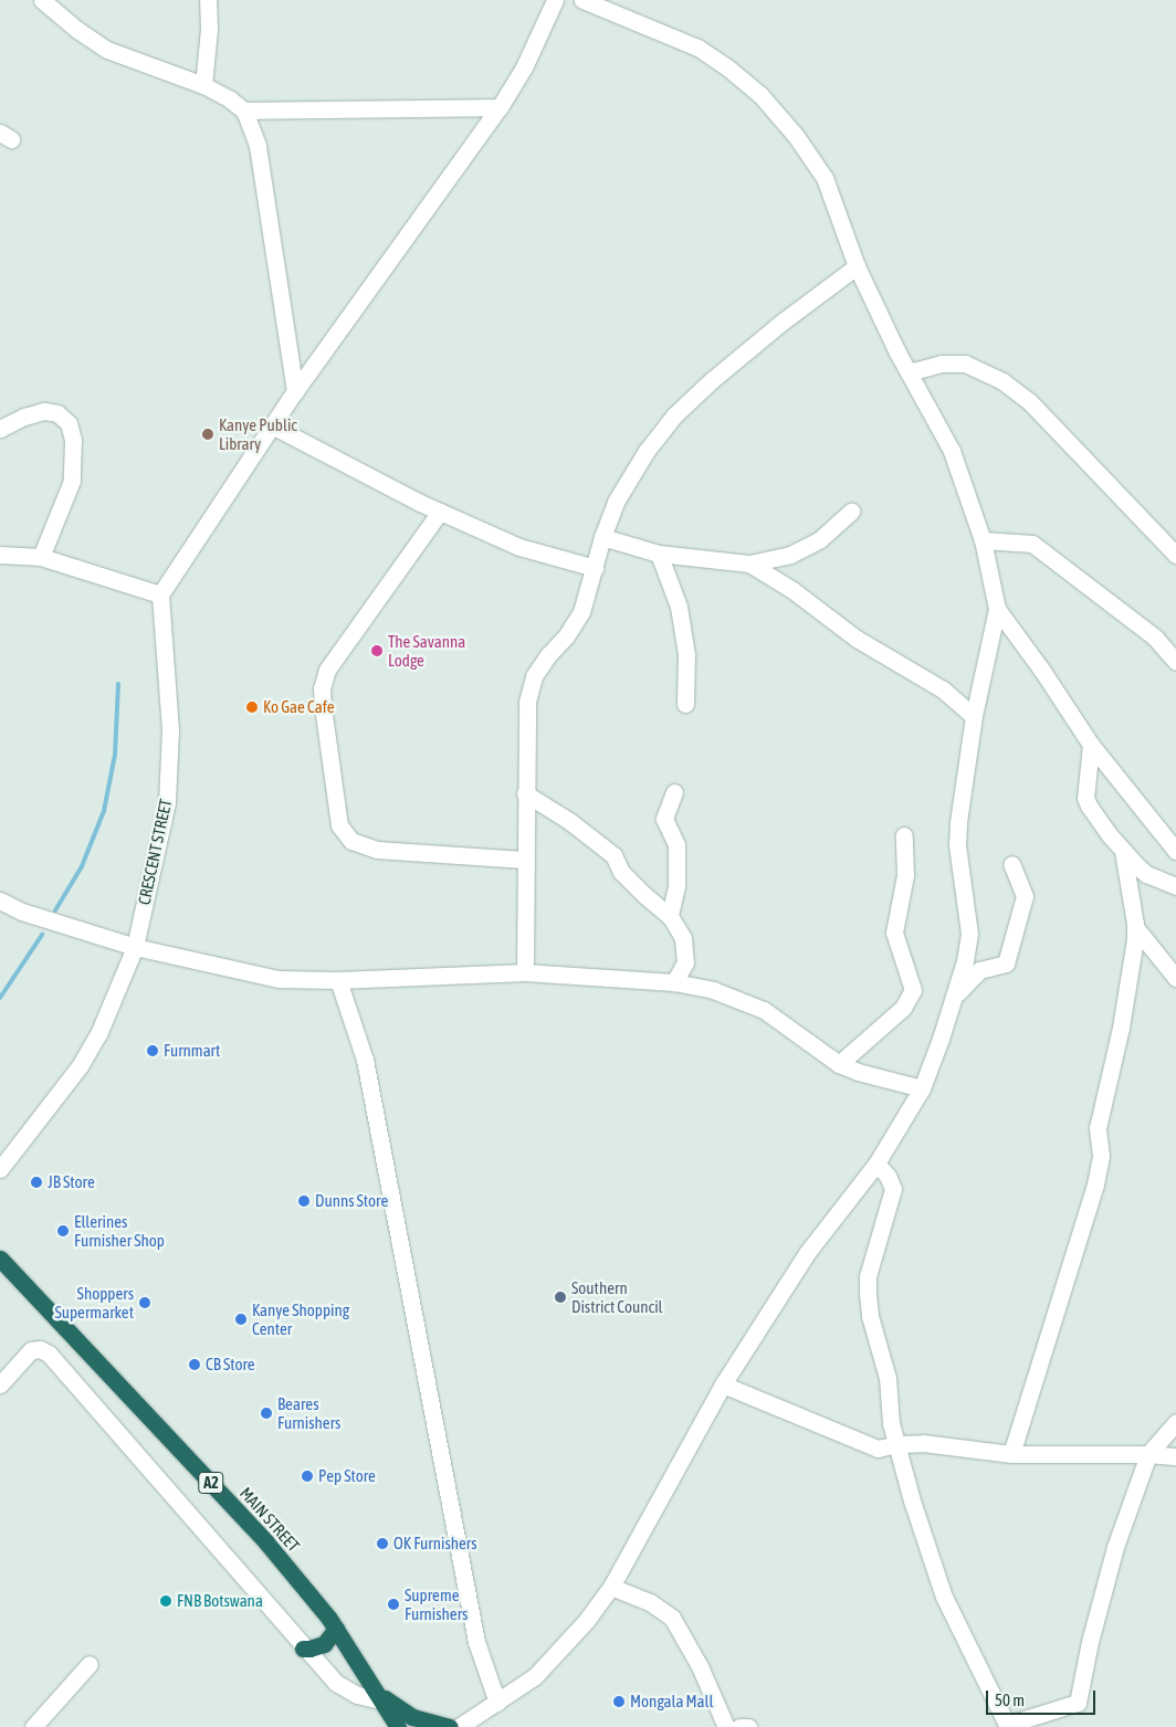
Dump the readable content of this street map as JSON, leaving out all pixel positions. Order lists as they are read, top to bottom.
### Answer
{
  "streets": {
    "highway": ["A2", "MAIN STREET"],
    "street": ["CRESCENT STREET"]
  },
  "places": [
    "Kanye Public Library",
    "The Savanna Lodge",
    "Ko Gae Cafe",
    "Furnmart",
    "JB Store",
    "Dunns Store",
    "Ellerines Furnisher Shop",
    "Southern District Council",
    "Shoppers Supermarket",
    "Kanye Shopping Center",
    "CB Store",
    "Beares Furnishers",
    "Pep Store",
    "OK Furnishers",
    "FNB Botswana",
    "Supreme Furnishers",
    "Mongala Mall"
  ],
  "scale_bar": "50 m"
}
